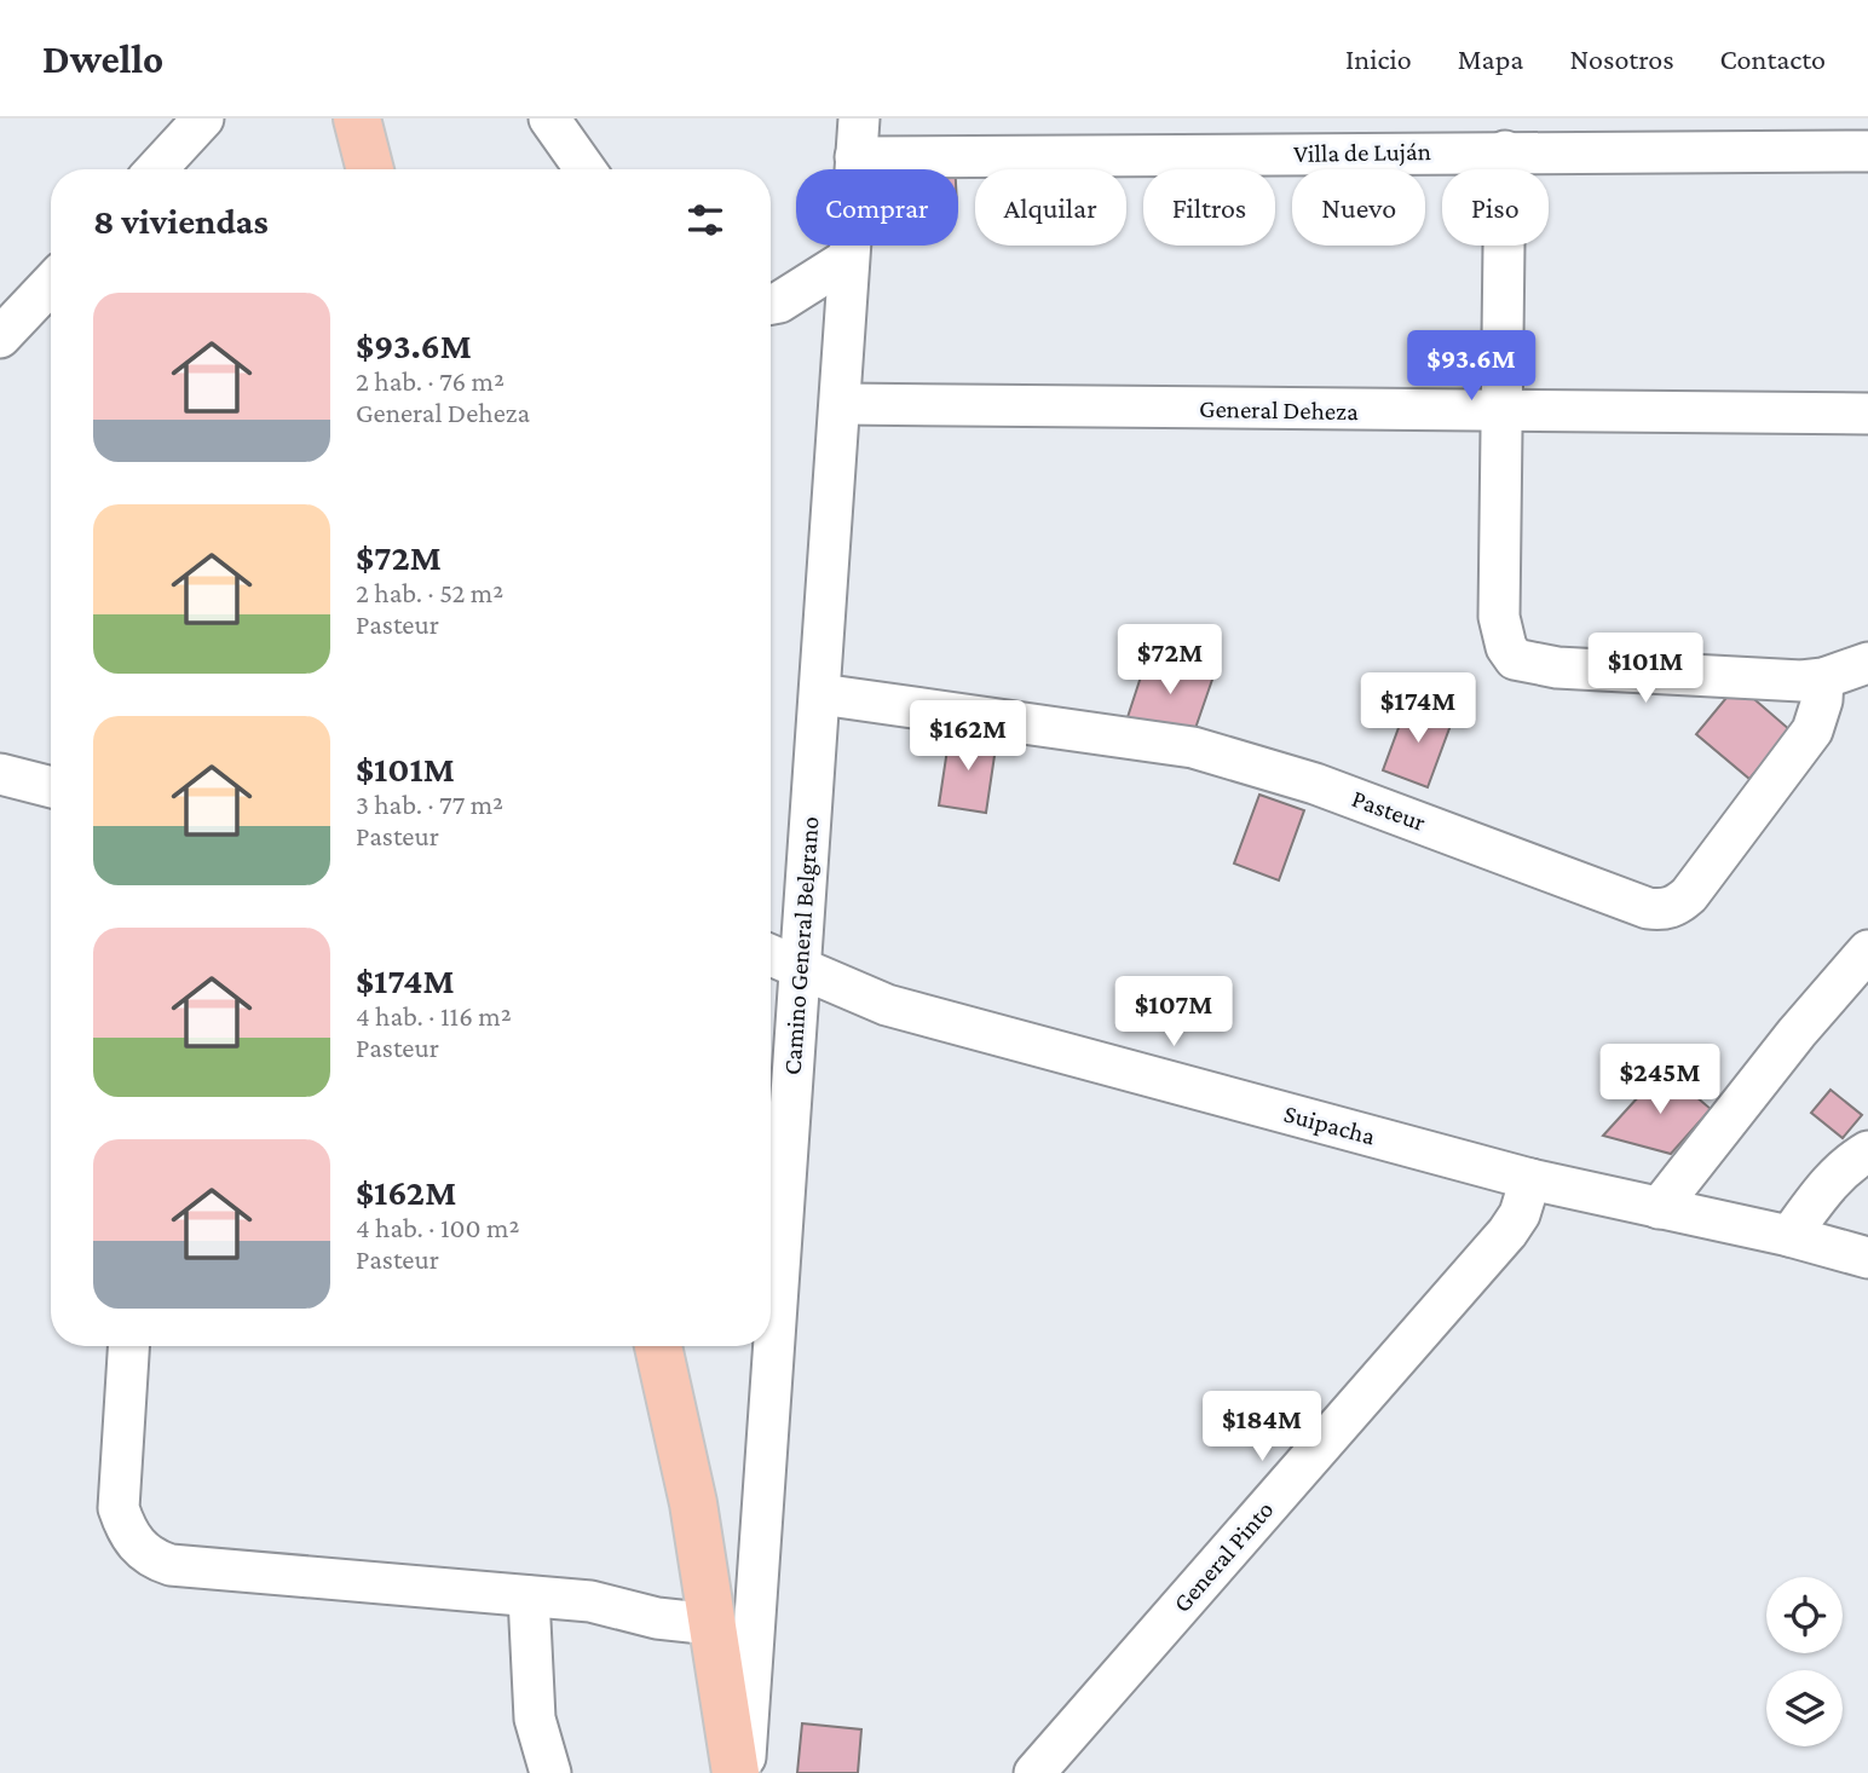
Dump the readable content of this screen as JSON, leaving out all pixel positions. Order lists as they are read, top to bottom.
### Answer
{
  "streets": {
    "street": [
      "Villa de Luján",
      "General Deheza",
      "Pasteur",
      "Camino General Belgrano",
      "Suipacha",
      "General Pinto"
    ]
  },
  "crossings": [
    ["Villa de Luján", "Camino General Belgrano"],
    ["General Deheza", "Camino General Belgrano"],
    ["Pasteur", "Camino General Belgrano"],
    ["Camino General Belgrano", "Suipacha"],
    ["Suipacha", "General Pinto"]
  ],
  "page": {
    "header": "Dwello",
    "nav": [
      "Inicio",
      "Mapa",
      "Nosotros",
      "Contacto"
    ],
    "chip": [
      "Comprar",
      "Alquilar",
      "Filtros",
      "Nuevo",
      "Piso"
    ],
    "heading": "8 viviendas",
    "list": [
      {
        "name": "$93.6M",
        "note": "2 hab. · 76 m² · General Deheza"
      },
      {
        "name": "$72M",
        "note": "2 hab. · 52 m² · Pasteur"
      },
      {
        "name": "$101M",
        "note": "3 hab. · 77 m² · Pasteur"
      },
      {
        "name": "$174M",
        "note": "4 hab. · 116 m² · Pasteur"
      },
      {
        "name": "$162M",
        "note": "4 hab. · 100 m² · Pasteur"
      }
    ],
    "price": [
      "$93.6M",
      "$72M",
      "$101M",
      "$174M",
      "$162M",
      "$107M",
      "$245M",
      "$184M"
    ]
  }
}
